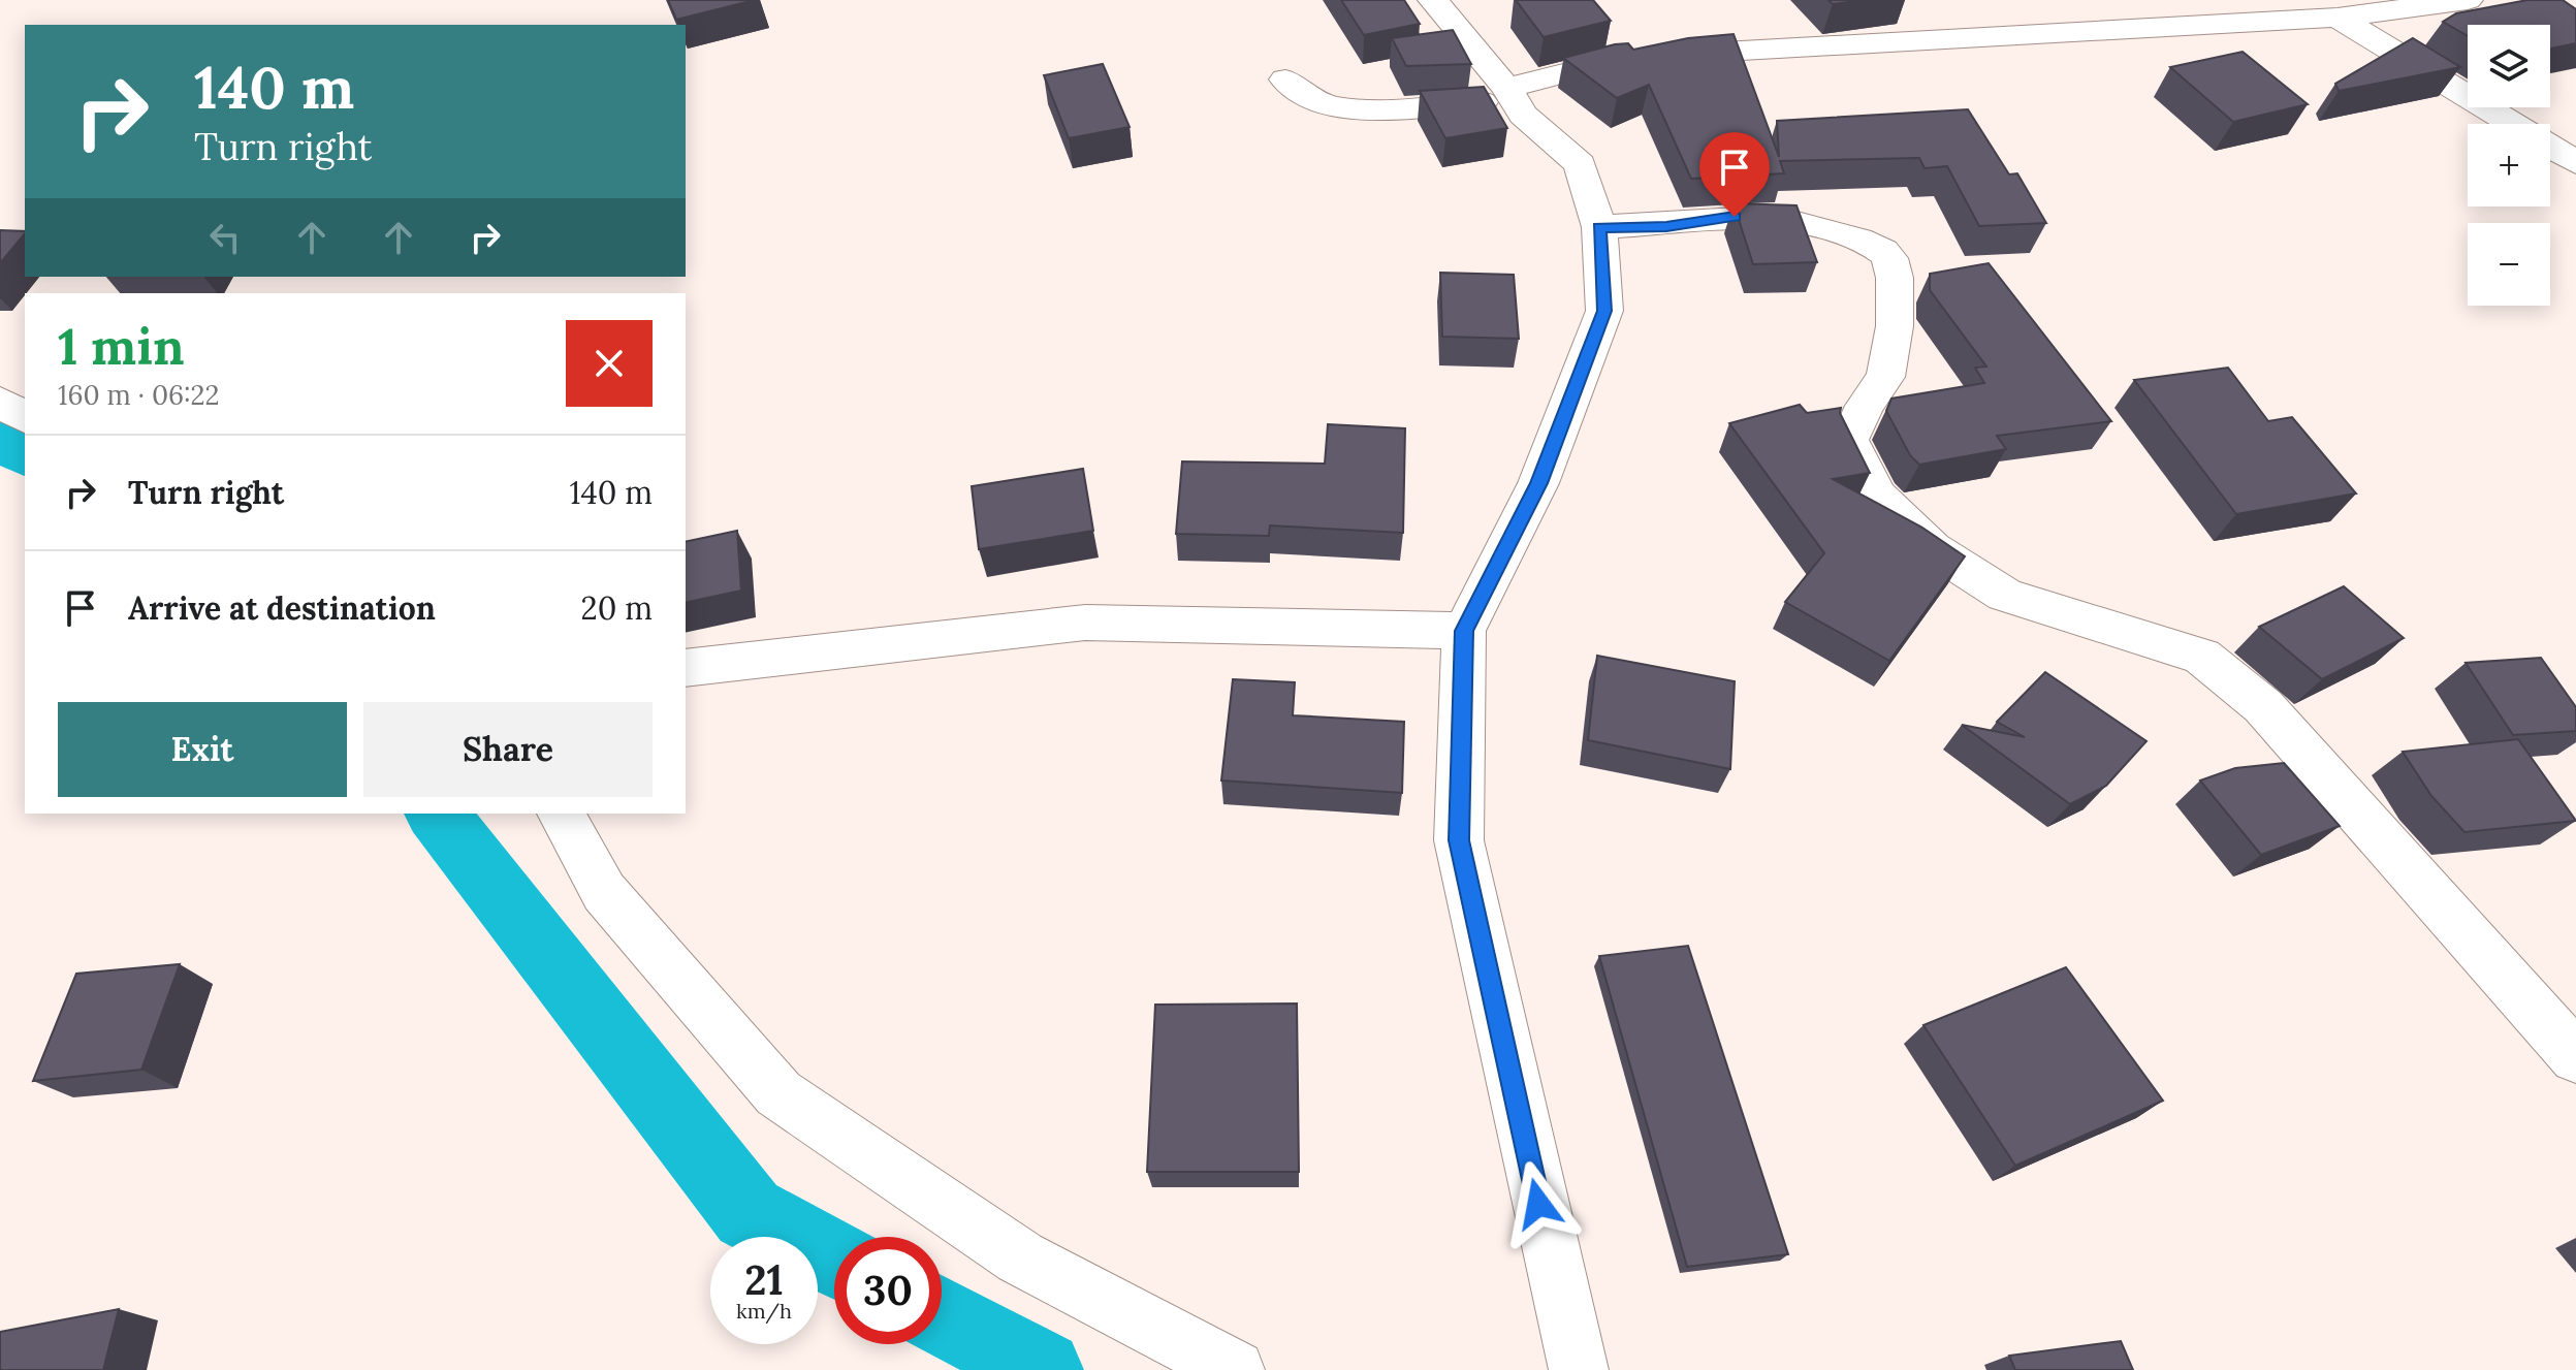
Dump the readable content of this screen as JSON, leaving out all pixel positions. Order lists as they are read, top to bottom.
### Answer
{
  "page": {
    "map_buttons": ["+", "−"],
    "turn": ["140 m", "Turn right"],
    "heading": ["1 min", "160 m · 06:22"],
    "list": [
      {
        "name": "Turn right",
        "value": "140 m"
      },
      {
        "name": "Arrive at destination",
        "value": "20 m"
      }
    ],
    "buttons": ["Exit", "Share"],
    "speed": "21 km/h",
    "limit": "30"
  }
}
